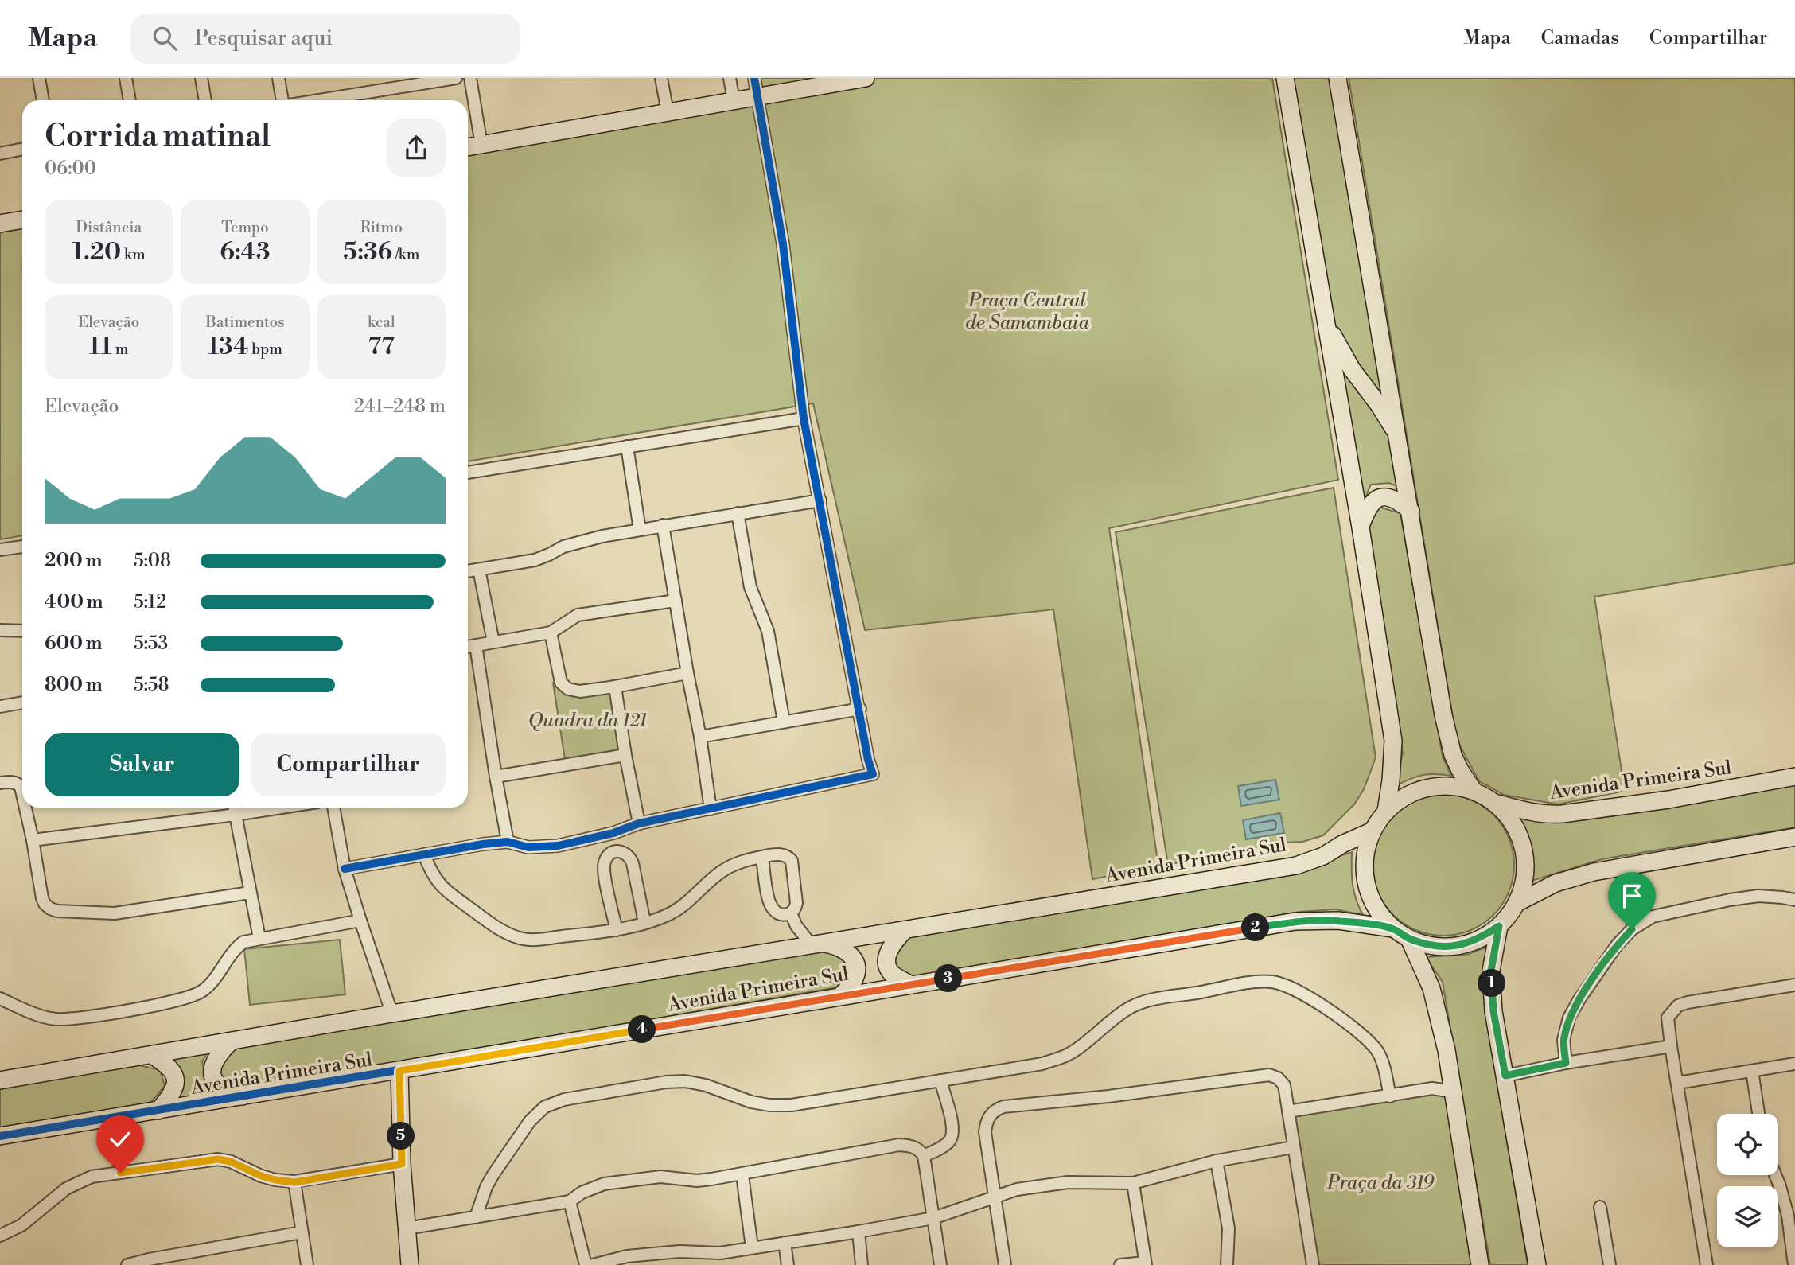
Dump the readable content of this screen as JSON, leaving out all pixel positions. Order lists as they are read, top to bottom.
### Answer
{
  "streets": {
    "street": ["Avenida Primeira Sul"]
  },
  "parks": ["Praça Central de Samambaia", "Quadra da 121", "Praça da 319"],
  "page": {
    "header": "Mapa",
    "search": "Pesquisar aqui",
    "nav": ["Mapa", "Camadas", "Compartilhar"],
    "heading": ["Corrida matinal", "06:00"],
    "stats": [
      ["Distância", "1.20 km"],
      ["Tempo", "6:43"],
      ["Ritmo", "5:36 /km"],
      ["Elevação", "11 m"],
      ["Batimentos", "134 bpm"],
      ["kcal", "77"]
    ],
    "chart": ["Elevação", "241–248 m"],
    "list": [
      {
        "name": "200 m",
        "note": "5:08"
      },
      {
        "name": "400 m",
        "note": "5:12"
      },
      {
        "name": "600 m",
        "note": "5:53"
      },
      {
        "name": "800 m",
        "note": "5:58"
      }
    ],
    "buttons": ["Salvar", "Compartilhar"],
    "pins": [
      "2",
      "3",
      "1",
      "4",
      "5"
    ]
  }
}
